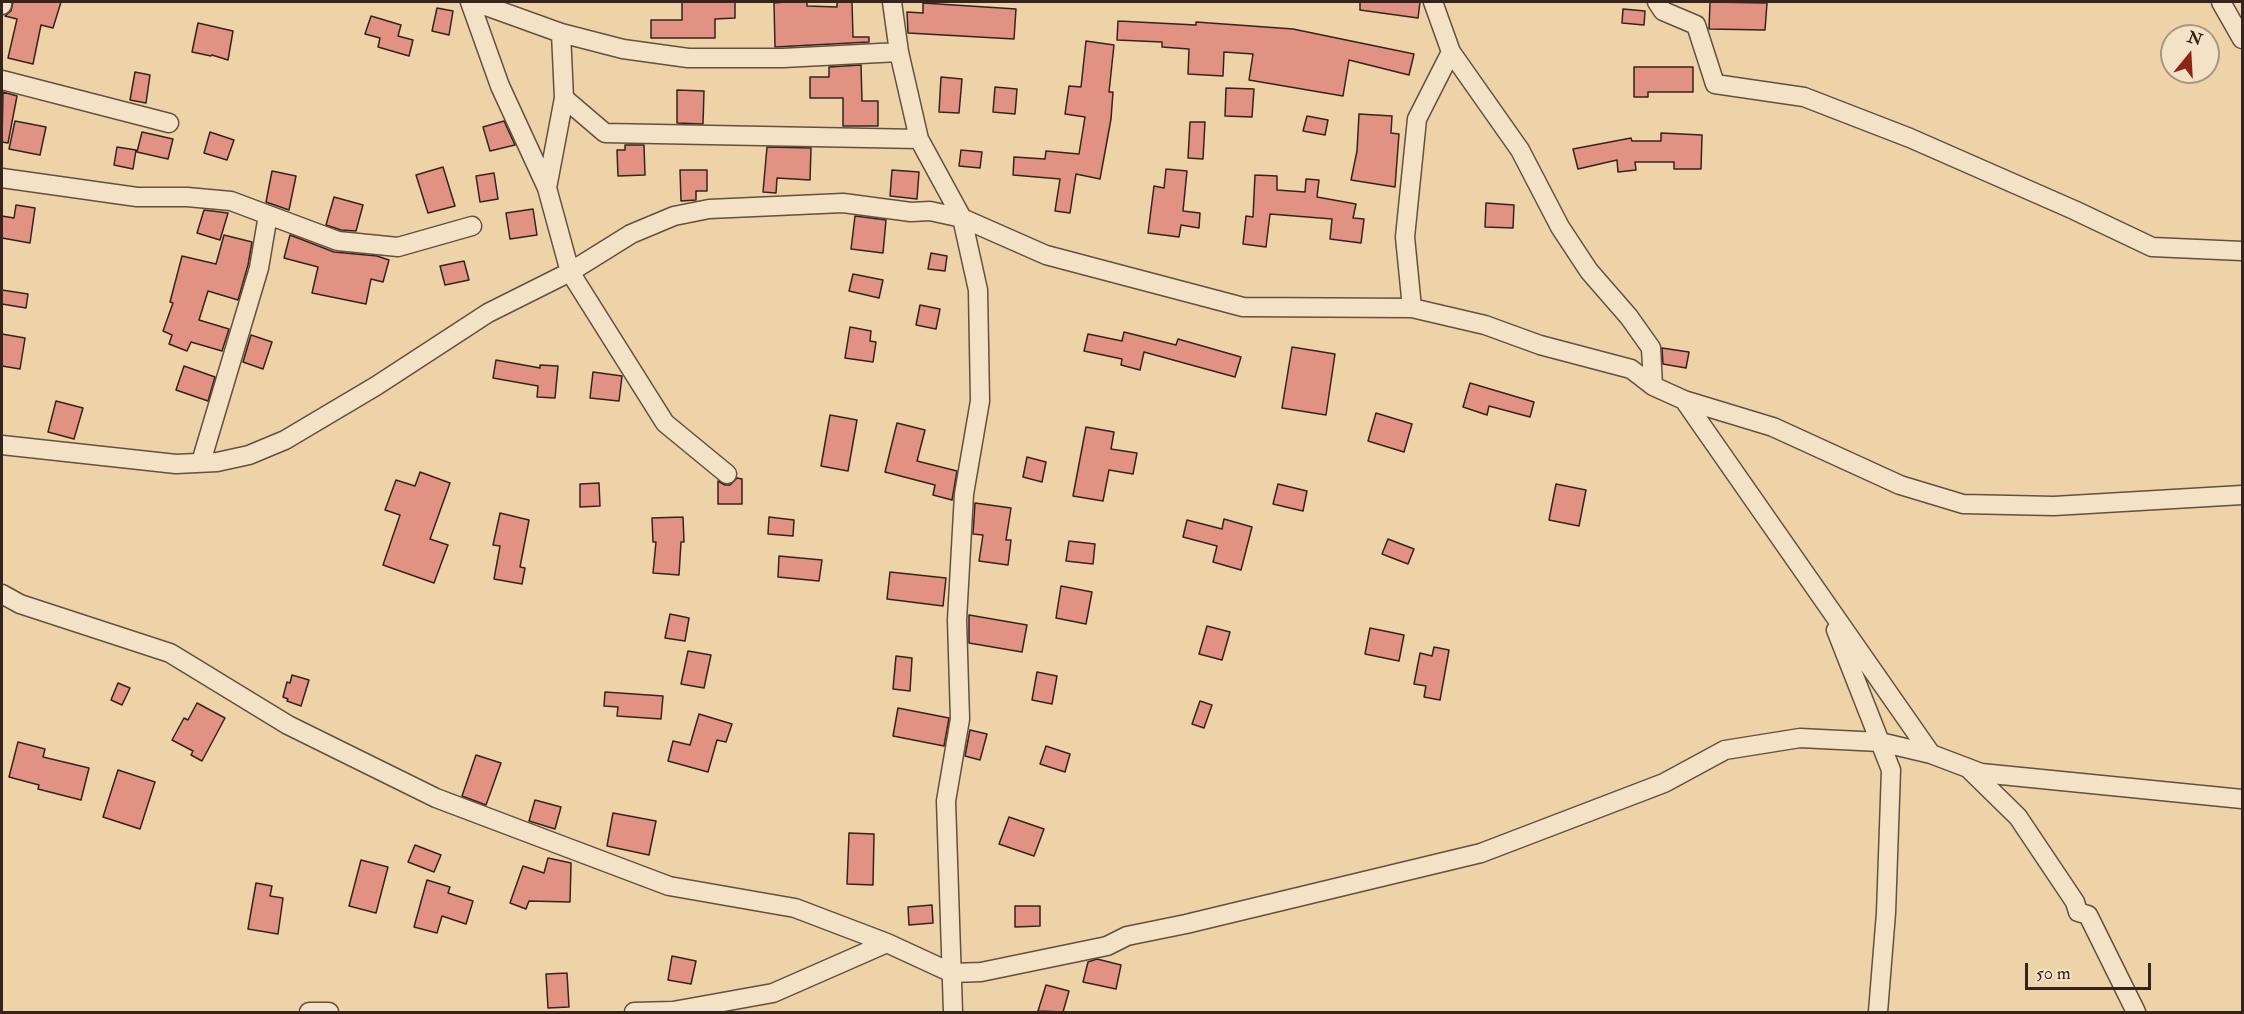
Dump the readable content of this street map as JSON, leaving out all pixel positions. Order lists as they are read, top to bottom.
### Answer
{
  "scale_bar": "50 m",
  "north": "top"
}
